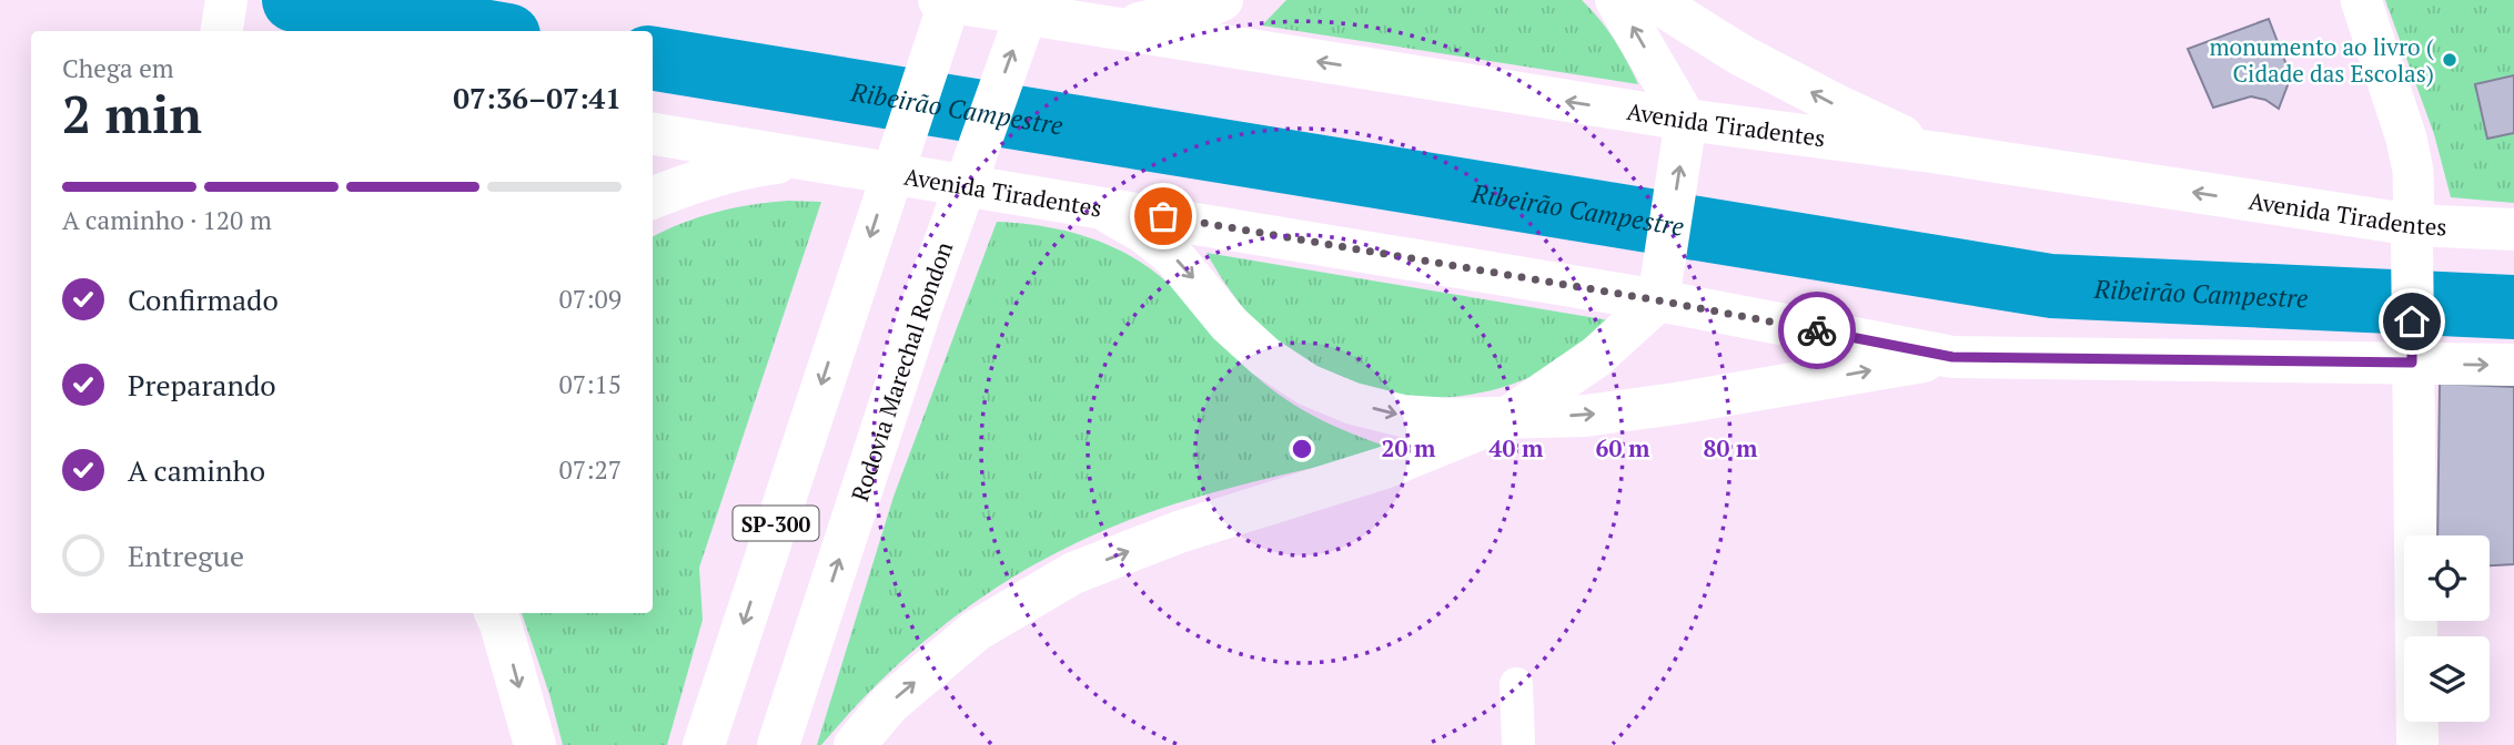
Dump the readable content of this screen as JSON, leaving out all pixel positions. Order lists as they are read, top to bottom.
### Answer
{
  "streets": {
    "main road": ["Avenida Tiradentes", "Rodovia Marechal Rondon", "SP-300"]
  },
  "water": ["Ribeirão Campestre"],
  "places": ["monumento ao livro ( Cidade das Escolas)"],
  "page": {
    "heading": ["2 min", "Chega em", "07:36–07:41"],
    "bar": "A caminho · 120 m",
    "list": [
      ["Confirmado", "07:09"],
      ["Preparando", "07:15"],
      ["A caminho", "07:27"],
      "Entregue"
    ]
  },
  "rings": [
    "20 m",
    "40 m",
    "60 m",
    "80 m"
  ]
}
